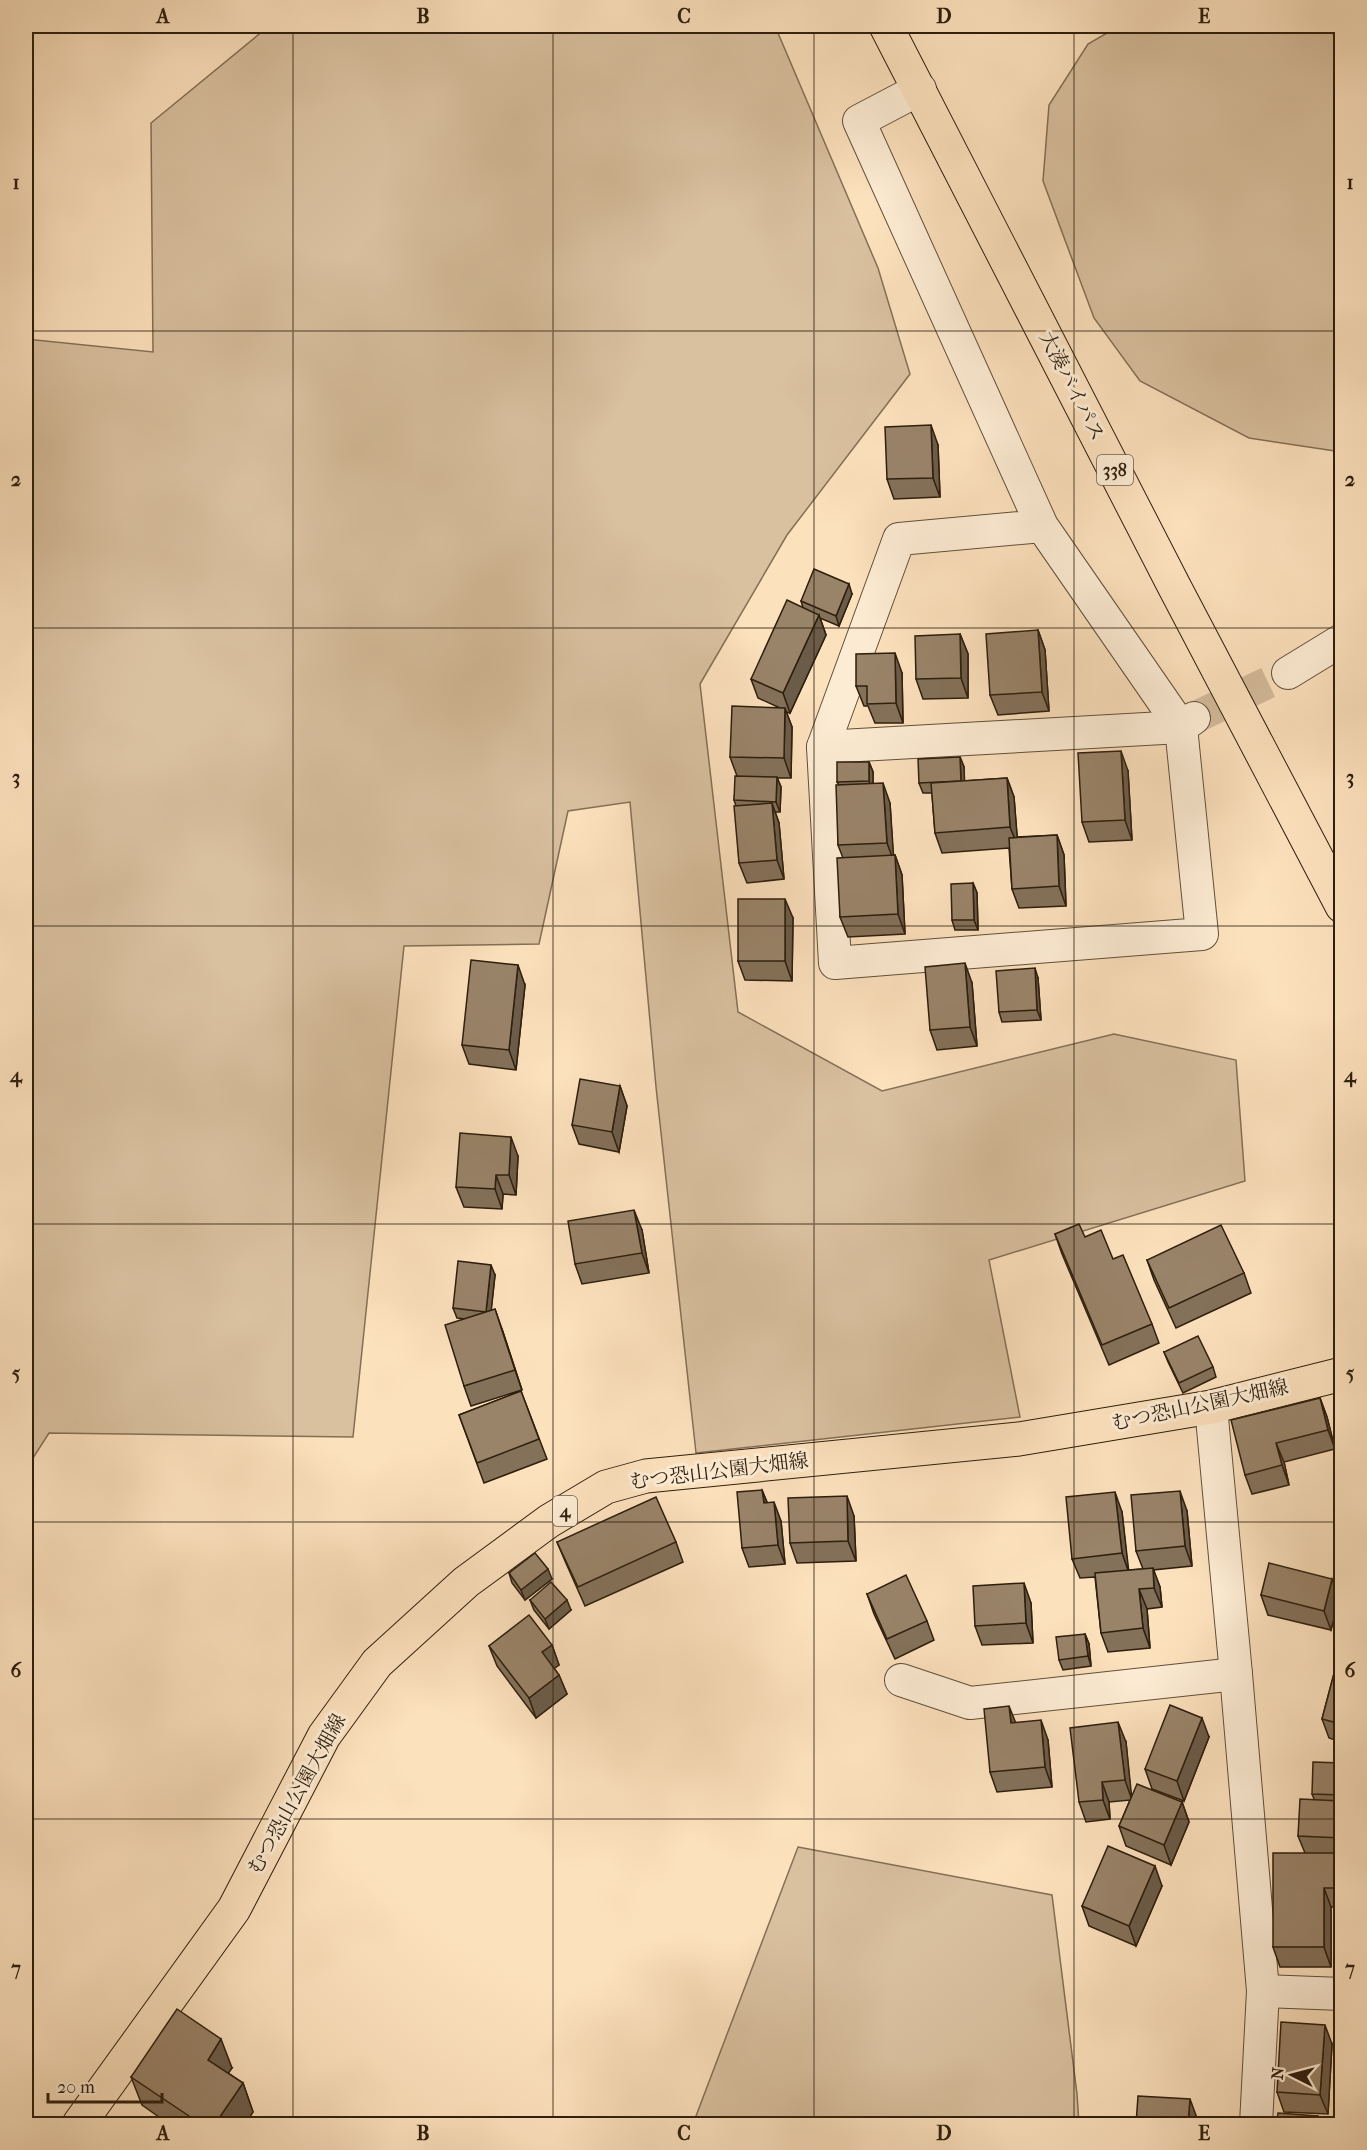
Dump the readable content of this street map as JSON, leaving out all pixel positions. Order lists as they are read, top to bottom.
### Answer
{
  "streets": {
    "main road": [
      "大湊バイパス",
      "338",
      "むつ恐山公園大畑線",
      "4"
    ]
  },
  "scale_bar": "20 m",
  "north": "left",
  "grid": {
    "columns": [
      "A",
      "B",
      "C",
      "D",
      "E"
    ],
    "rows": [
      "1",
      "2",
      "3",
      "4",
      "5",
      "6",
      "7"
    ]
  }
}
